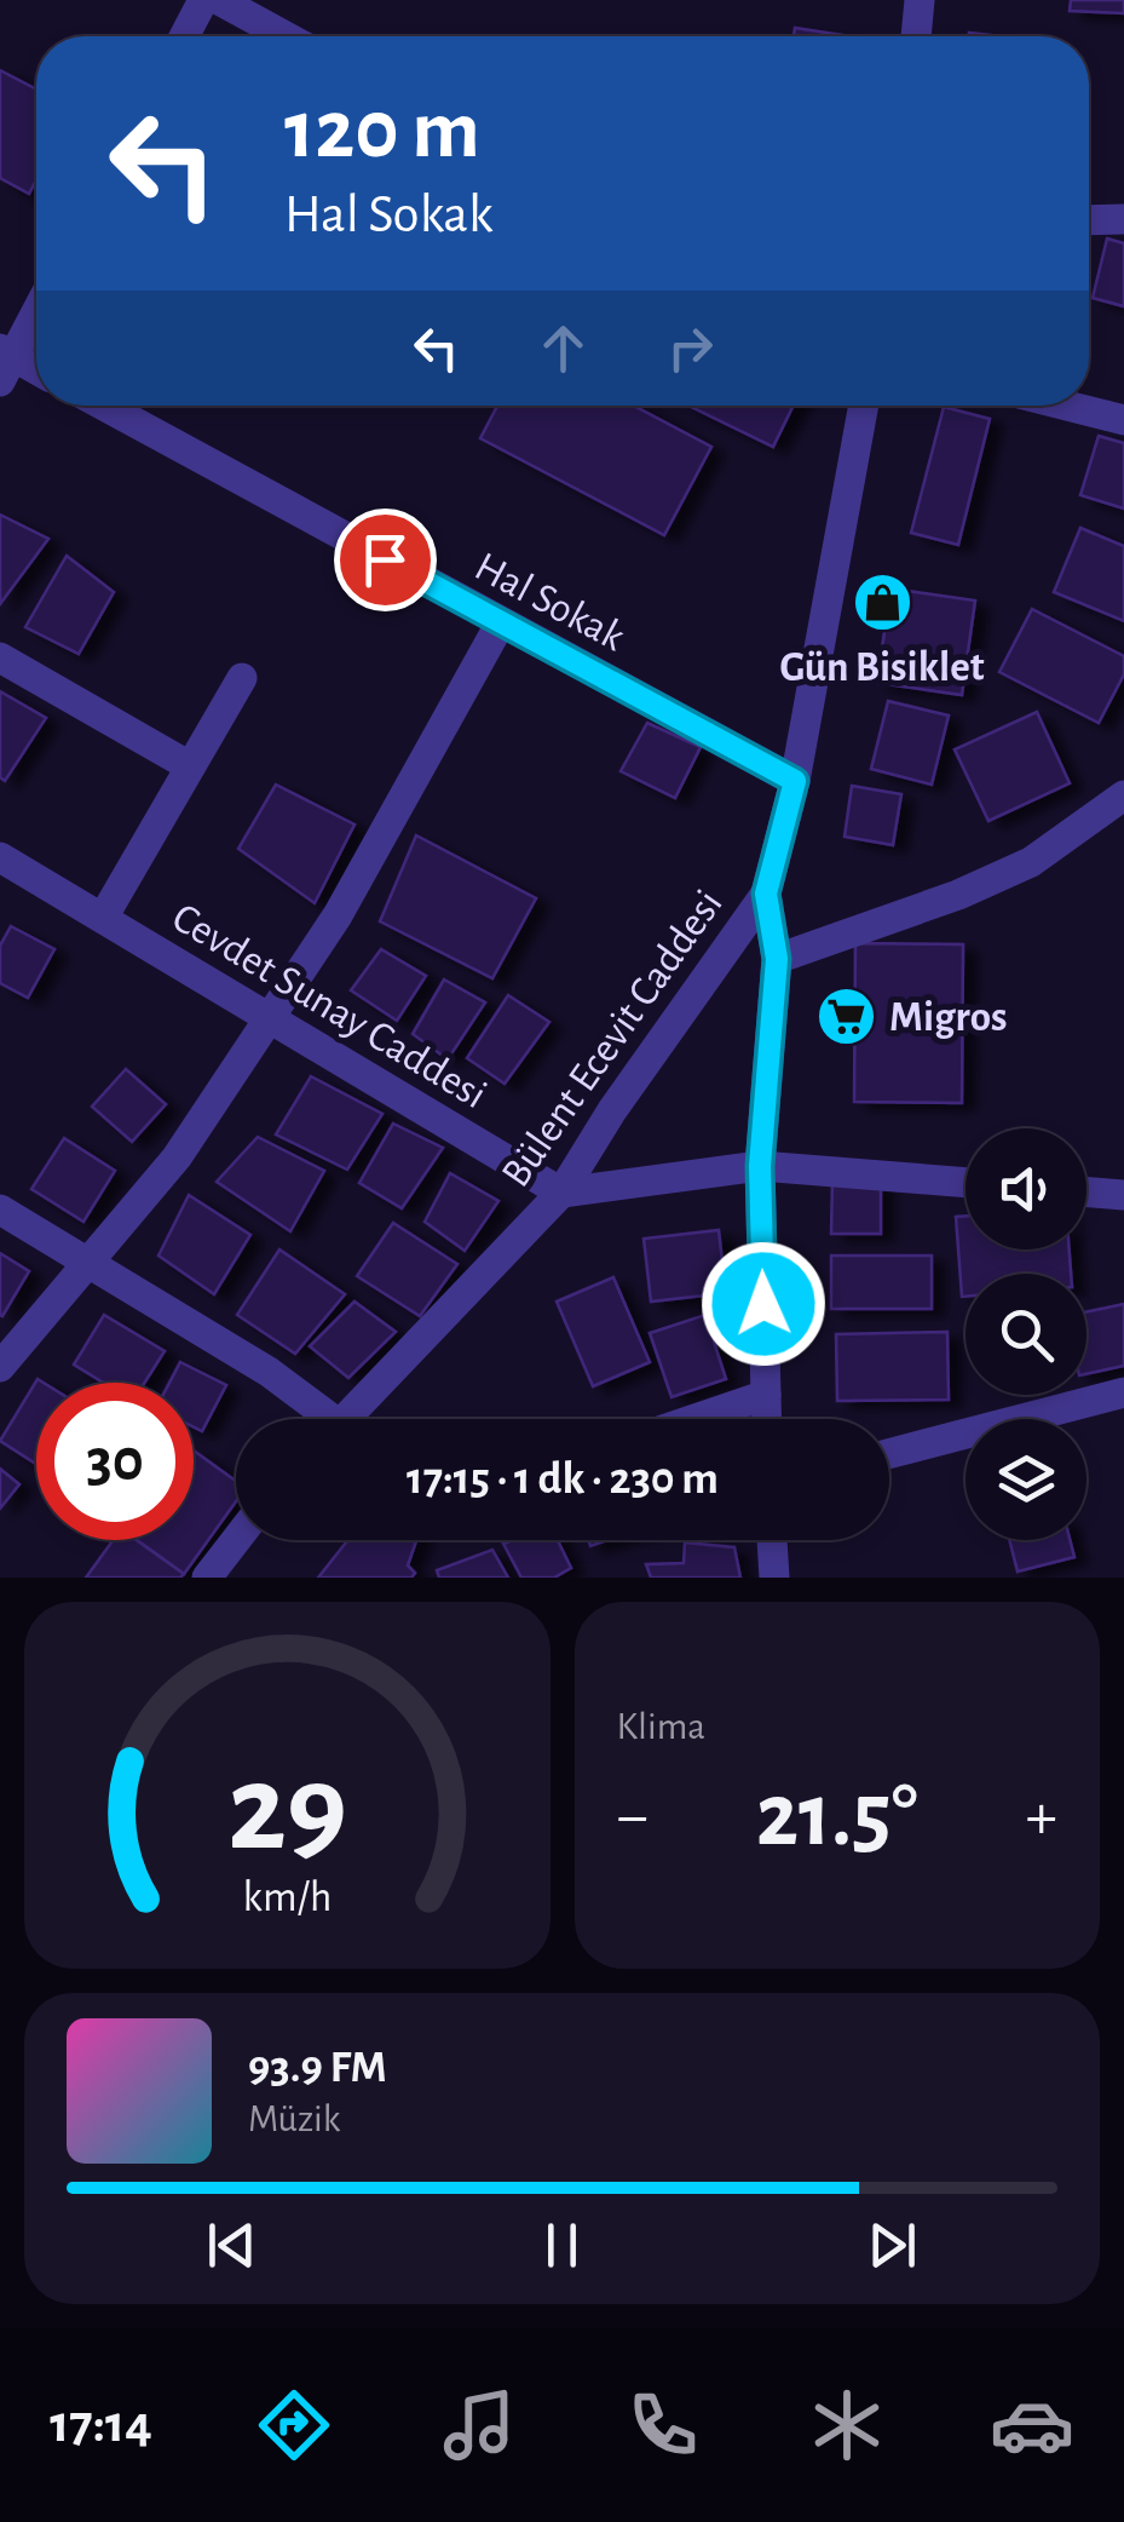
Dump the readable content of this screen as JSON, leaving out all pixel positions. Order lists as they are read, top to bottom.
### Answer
{
  "streets": {
    "street": ["Hal Sokak", "Cevdet Sunay Caddesi", "Bülent Ecevit Caddesi"]
  },
  "crossings": [
    ["Cevdet Sunay Caddesi", "Bülent Ecevit Caddesi"]
  ],
  "places": {
    "shop": ["Gün Bisiklet"],
    "supermarket": ["Migros"]
  },
  "page": {
    "turn": ["120 m", "Hal Sokak"],
    "limit": "30",
    "trip": "17:15 · 1 dk · 230 m",
    "tile": "Klima",
    "heat": ["−", "21.5°", "+"],
    "song": ["93.9 FM", "Müzik"],
    "tabs": "17:14",
    "gauge": ["29", "km/h"]
  }
}
